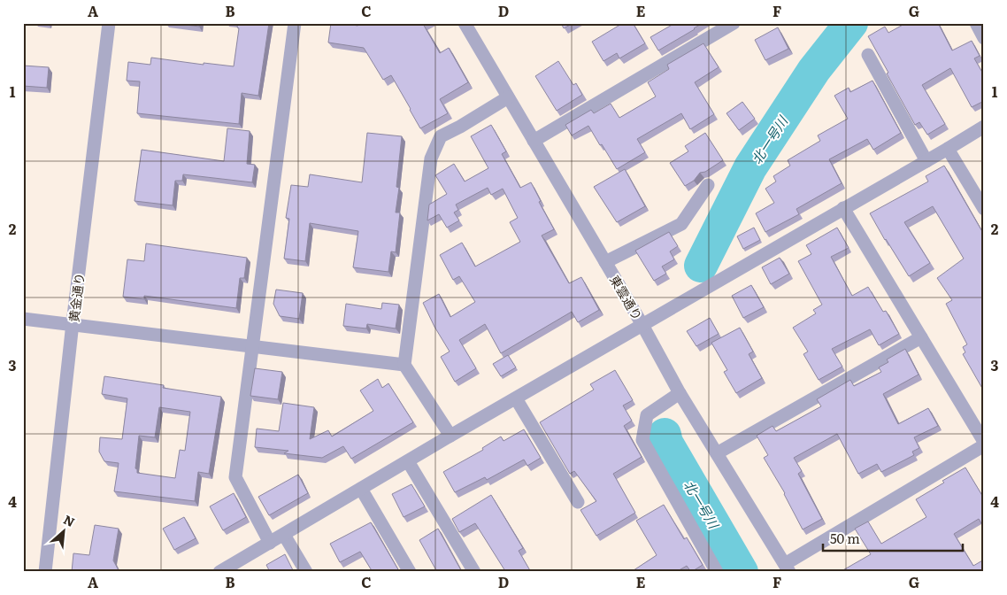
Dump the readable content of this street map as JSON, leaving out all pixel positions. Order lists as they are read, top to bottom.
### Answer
{
  "streets": {
    "street": ["黄金通り", "東雲通り"]
  },
  "water": ["北一号川"],
  "scale_bar": "50 m",
  "north": "top right",
  "grid": {
    "columns": [
      "A",
      "B",
      "C",
      "D",
      "E",
      "F",
      "G"
    ],
    "rows": [
      "1",
      "2",
      "3",
      "4"
    ]
  }
}
